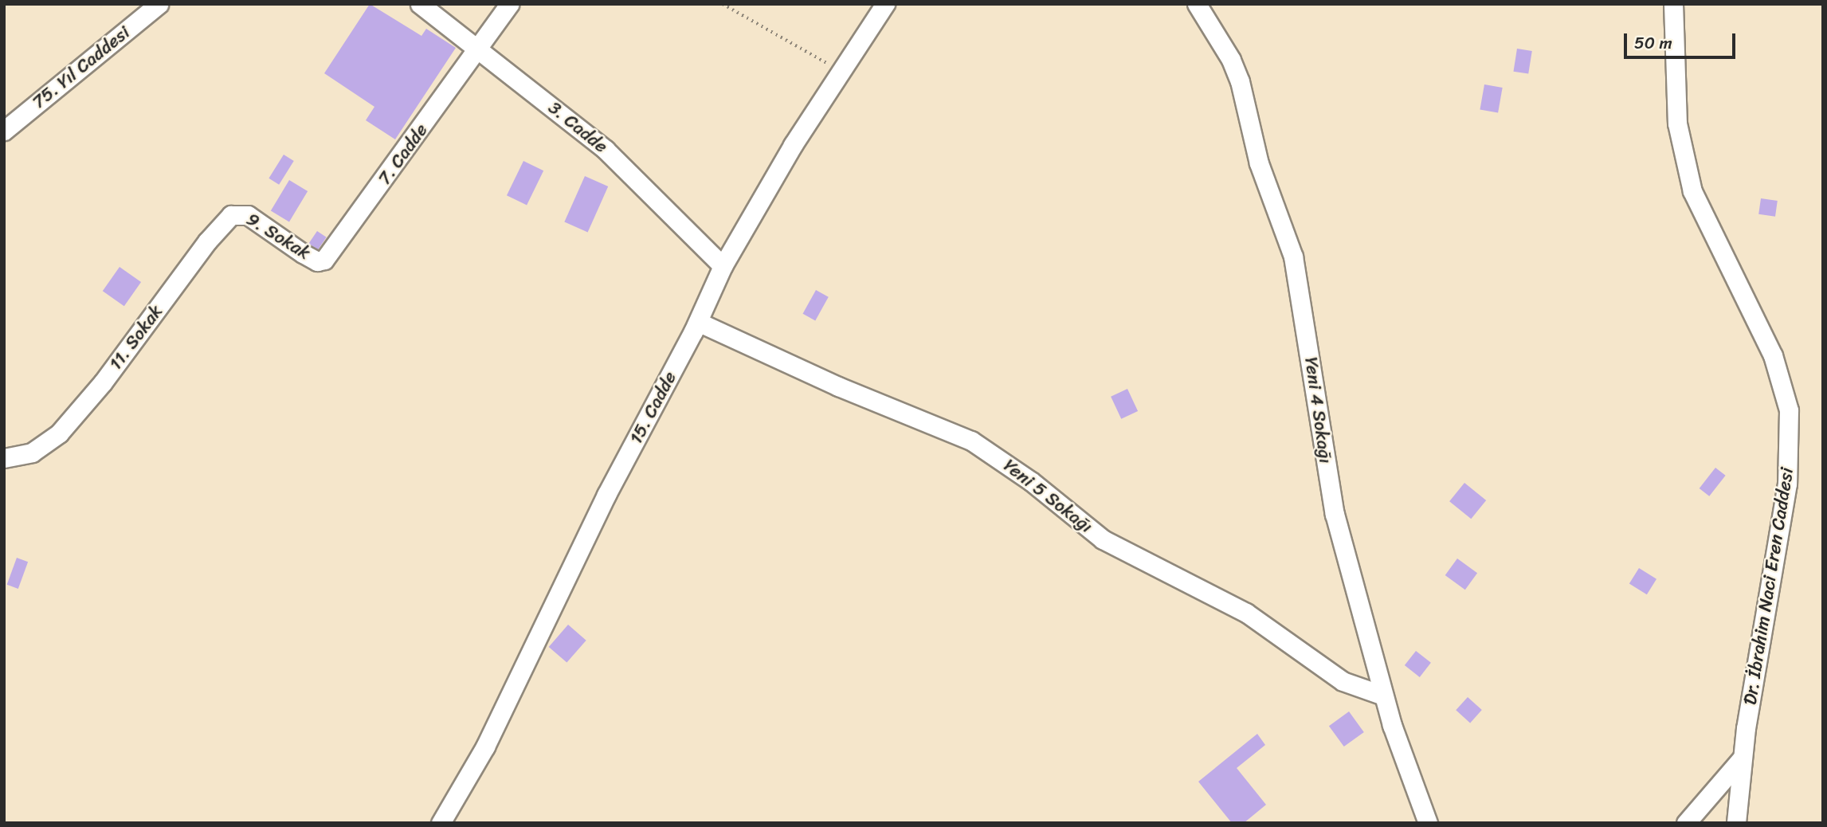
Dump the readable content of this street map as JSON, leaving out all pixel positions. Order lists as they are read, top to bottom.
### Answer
{
  "streets": {
    "street": [
      "75. Yıl Caddesi",
      "3. Cadde",
      "7. Cadde",
      "9. Sokak",
      "11. Sokak",
      "15. Cadde",
      "Yeni 4 Sokağı",
      "Yeni 5 Sokağı",
      "Dr. İbrahim Naci Eren Caddesi"
    ]
  },
  "crossings": [
    ["3. Cadde", "7. Cadde"],
    ["3. Cadde", "15. Cadde"],
    ["7. Cadde", "9. Sokak"],
    ["9. Sokak", "11. Sokak"],
    ["15. Cadde", "Yeni 5 Sokağı"],
    ["Yeni 4 Sokağı", "Yeni 5 Sokağı"]
  ],
  "scale_bar": "50 m"
}
